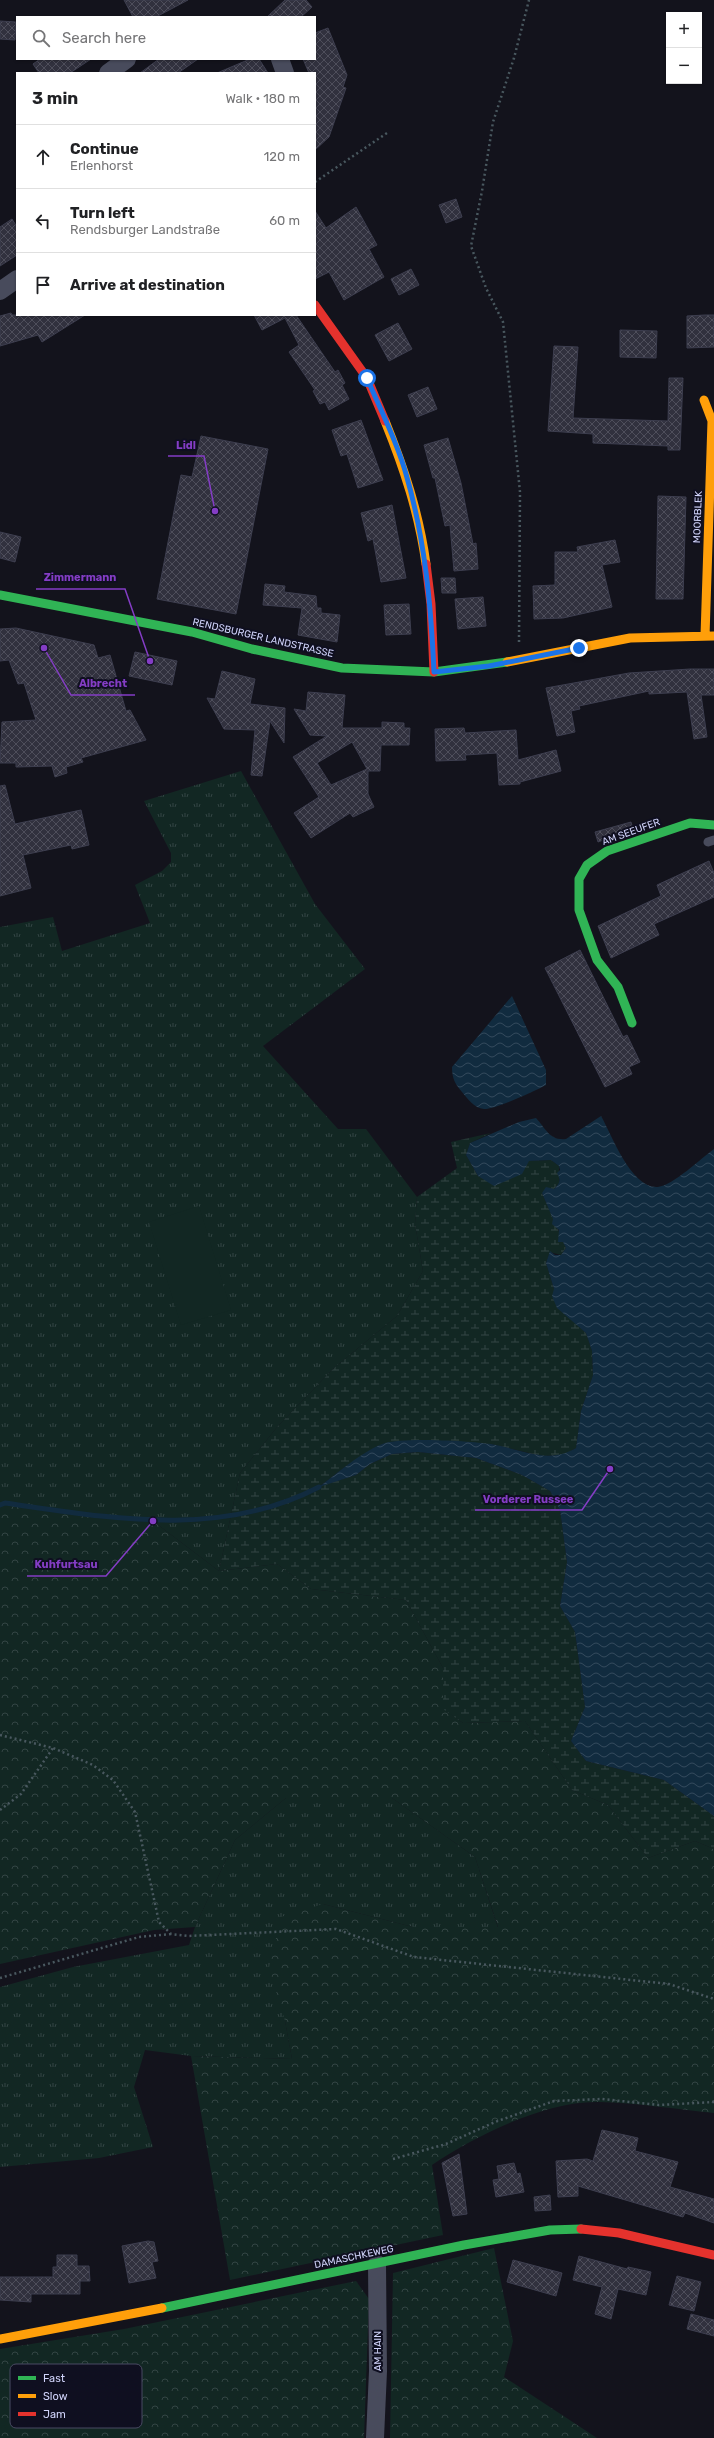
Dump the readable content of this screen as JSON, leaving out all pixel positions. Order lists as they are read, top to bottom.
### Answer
{
  "streets": {
    "street": [
      "MOORBLEK",
      "RENDSBURGER LANDSTRASSE",
      "AM SEEUFER",
      "DAMASCHKEWEG",
      "AM HAIN"
    ]
  },
  "crossings": [
    ["MOORBLEK", "RENDSBURGER LANDSTRASSE"],
    ["DAMASCHKEWEG", "AM HAIN"]
  ],
  "places": [
    "Lidl",
    "Albrecht",
    "Zimmermann",
    "Vorderer Russee",
    "Kuhfurtsau"
  ],
  "legend": ["Fast", "Slow", "Jam"],
  "page": {
    "map_buttons": ["+", "−"],
    "search": "Search here",
    "heading": ["3 min", "Walk · 180 m"],
    "list": [
      ["Continue", "Erlenhorst", "120 m"],
      ["Turn left", "Rendsburger Landstraße", "60 m"],
      "Arrive at destination"
    ]
  }
}
